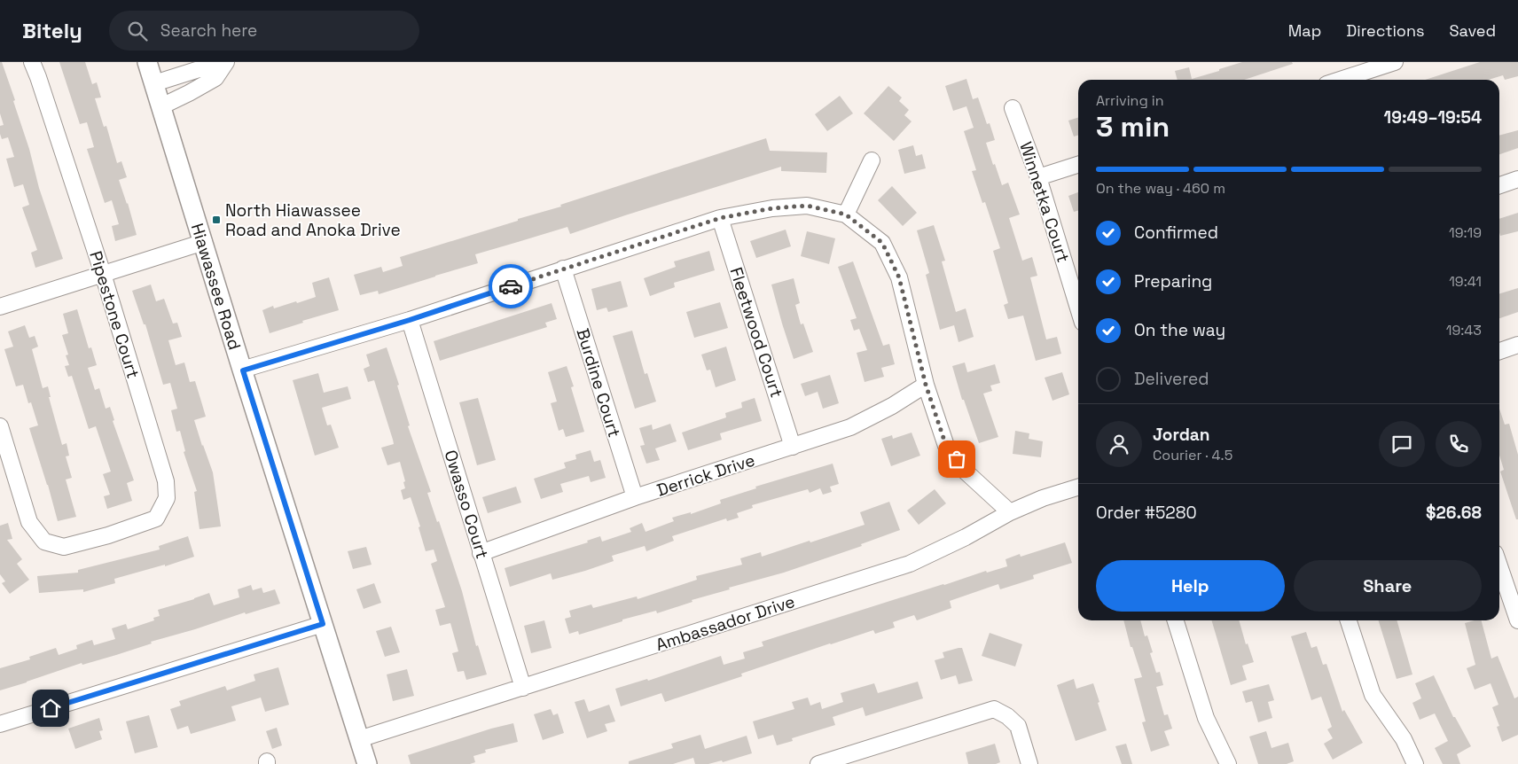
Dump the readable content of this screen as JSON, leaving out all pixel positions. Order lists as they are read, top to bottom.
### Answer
{
  "streets": {
    "main road": ["Hiawassee Road"],
    "street": [
      "Winnetka Court",
      "Pipestone Court",
      "Fleetwood Court",
      "Burdine Court",
      "Derrick Drive",
      "Owasso Court",
      "Ambassador Drive"
    ]
  },
  "crossings": [
    ["Hiawassee Road", "Ambassador Drive"],
    ["Fleetwood Court", "Derrick Drive"],
    ["Burdine Court", "Derrick Drive"],
    ["Derrick Drive", "Owasso Court"],
    ["Owasso Court", "Ambassador Drive"]
  ],
  "places": {
    "transit": ["North Hiawassee Road and Anoka Drive"]
  },
  "page": {
    "header": "Bitely",
    "search": "Search here",
    "nav": ["Map", "Directions", "Saved"],
    "heading": ["3 min", "Arriving in", "19:49–19:54"],
    "panel": [
      "Jordan",
      "Courier · 4.5",
      "Order #5280",
      "$26.68"
    ],
    "bar": "On the way · 460 m",
    "list": [
      ["Confirmed", "19:19"],
      ["Preparing", "19:41"],
      ["On the way", "19:43"],
      "Delivered"
    ],
    "buttons": ["Help", "Share"]
  }
}
